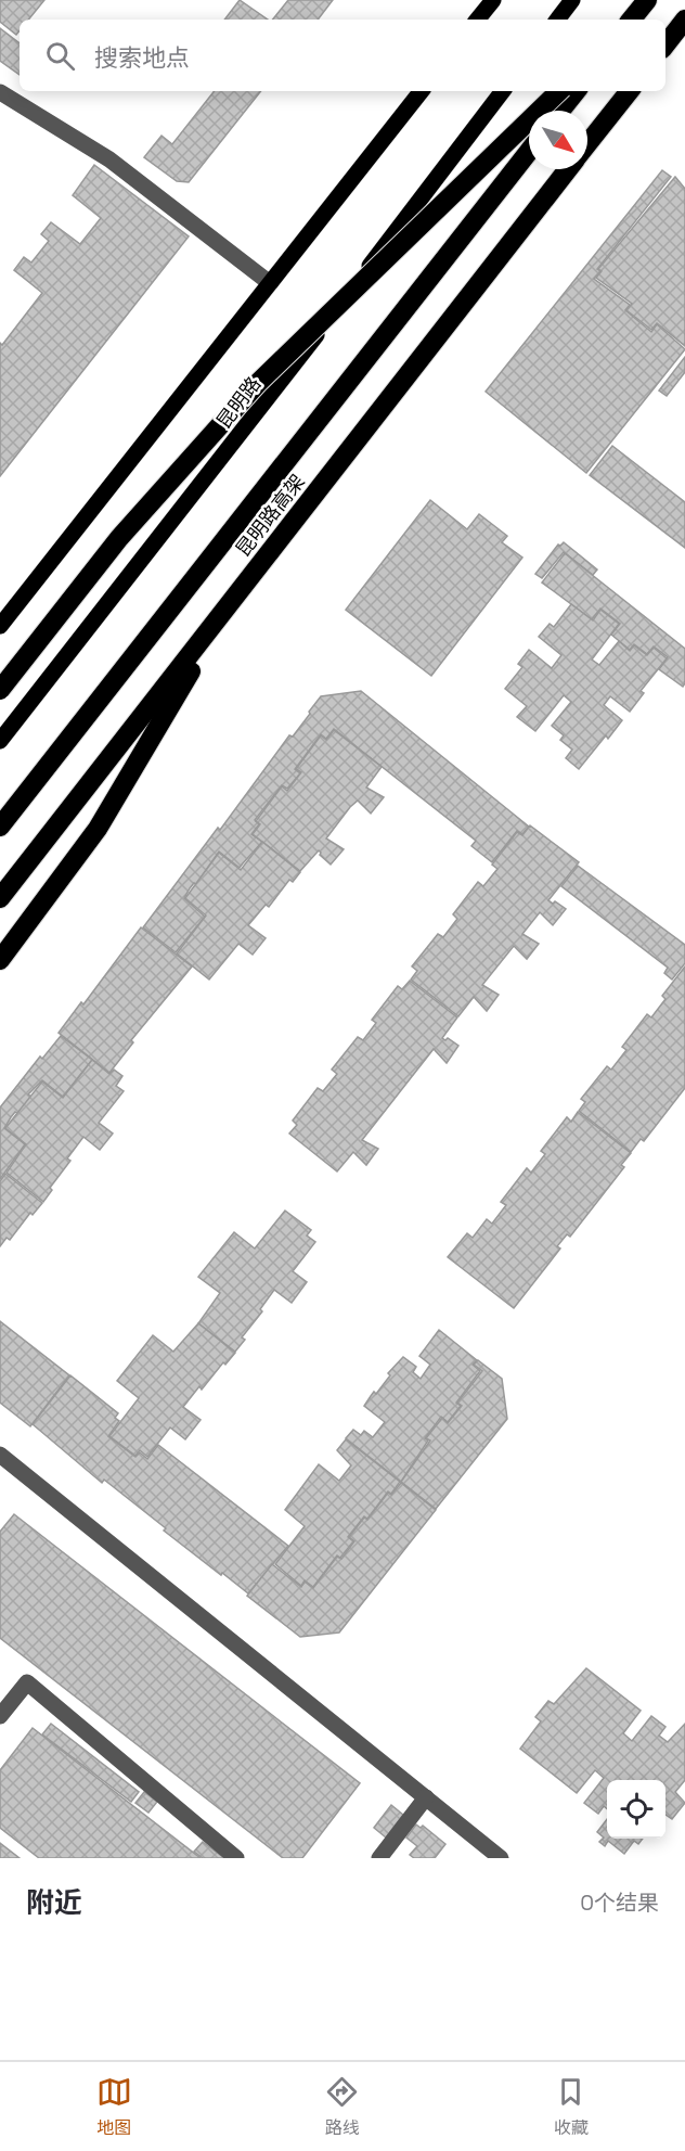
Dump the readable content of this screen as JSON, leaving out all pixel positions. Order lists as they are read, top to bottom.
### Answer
{
  "streets": {
    "highway": ["昆明路高架"],
    "main road": ["昆明路"]
  },
  "north": "bottom right",
  "page": {
    "search": "搜索地点",
    "heading": ["附近", "0个结果"],
    "nav": ["地图", "路线", "收藏"]
  }
}
